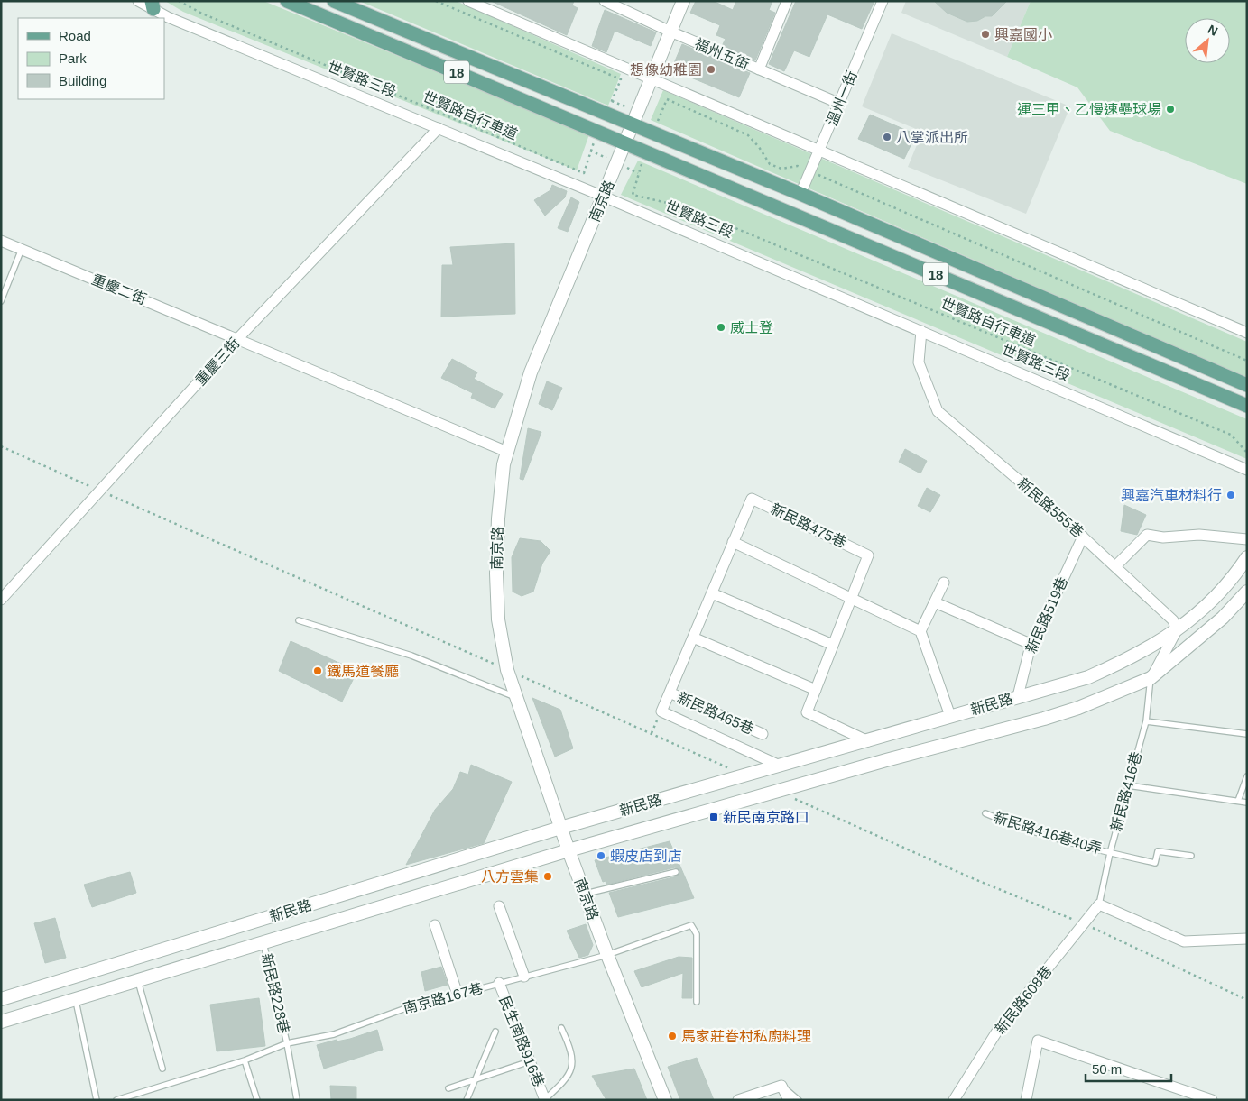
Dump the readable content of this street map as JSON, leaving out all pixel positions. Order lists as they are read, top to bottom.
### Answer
{
  "streets": {
    "main road": ["18"],
    "street": [
      "福州五街",
      "世賢路三段",
      "溫州一街",
      "南京路",
      "重慶二街",
      "重慶三街",
      "新民路555巷",
      "新民路475巷",
      "新民路519巷",
      "新民路",
      "新民路465巷",
      "新民路608巷",
      "民生南路916巷"
    ],
    "lane": [
      "新民路416巷",
      "新民路416巷40弄",
      "新民路228巷",
      "南京路167巷"
    ],
    "path": ["世賢路自行車道"]
  },
  "crossings": [
    ["福州五街", "溫州一街"],
    ["福州五街", "南京路"],
    ["18", "溫州一街"],
    ["18", "南京路"],
    ["世賢路三段", "南京路"],
    ["世賢路三段", "重慶三街"],
    ["世賢路三段", "新民路555巷"],
    ["南京路", "重慶二街"],
    ["南京路", "新民路"],
    ["南京路", "南京路167巷"],
    ["重慶二街", "重慶三街"],
    ["新民路555巷", "新民路519巷"],
    ["新民路555巷", "新民路"],
    ["新民路475巷", "新民路"],
    ["新民路475巷", "新民路465巷"],
    ["新民路519巷", "新民路"],
    ["新民路", "新民路416巷"],
    ["新民路", "新民路228巷"],
    ["新民路416巷", "新民路416巷40弄"],
    ["新民路416巷", "新民路608巷"],
    ["新民路228巷", "南京路167巷"],
    ["南京路167巷", "民生南路916巷"]
  ],
  "places": {
    "other": [
      "興嘉國小",
      "想像幼稚園",
      "運三甲、乙慢速壘球場",
      "八掌派出所",
      "威士登",
      "興嘉汽車材料行",
      "鐵馬道餐廳",
      "蝦皮店到店",
      "八方雲集",
      "馬家莊眷村私廚料理"
    ],
    "transit": ["新民南京路口"]
  },
  "legend": ["Road", "Park", "Building"],
  "scale_bar": "50 m",
  "north": "top right"
}
